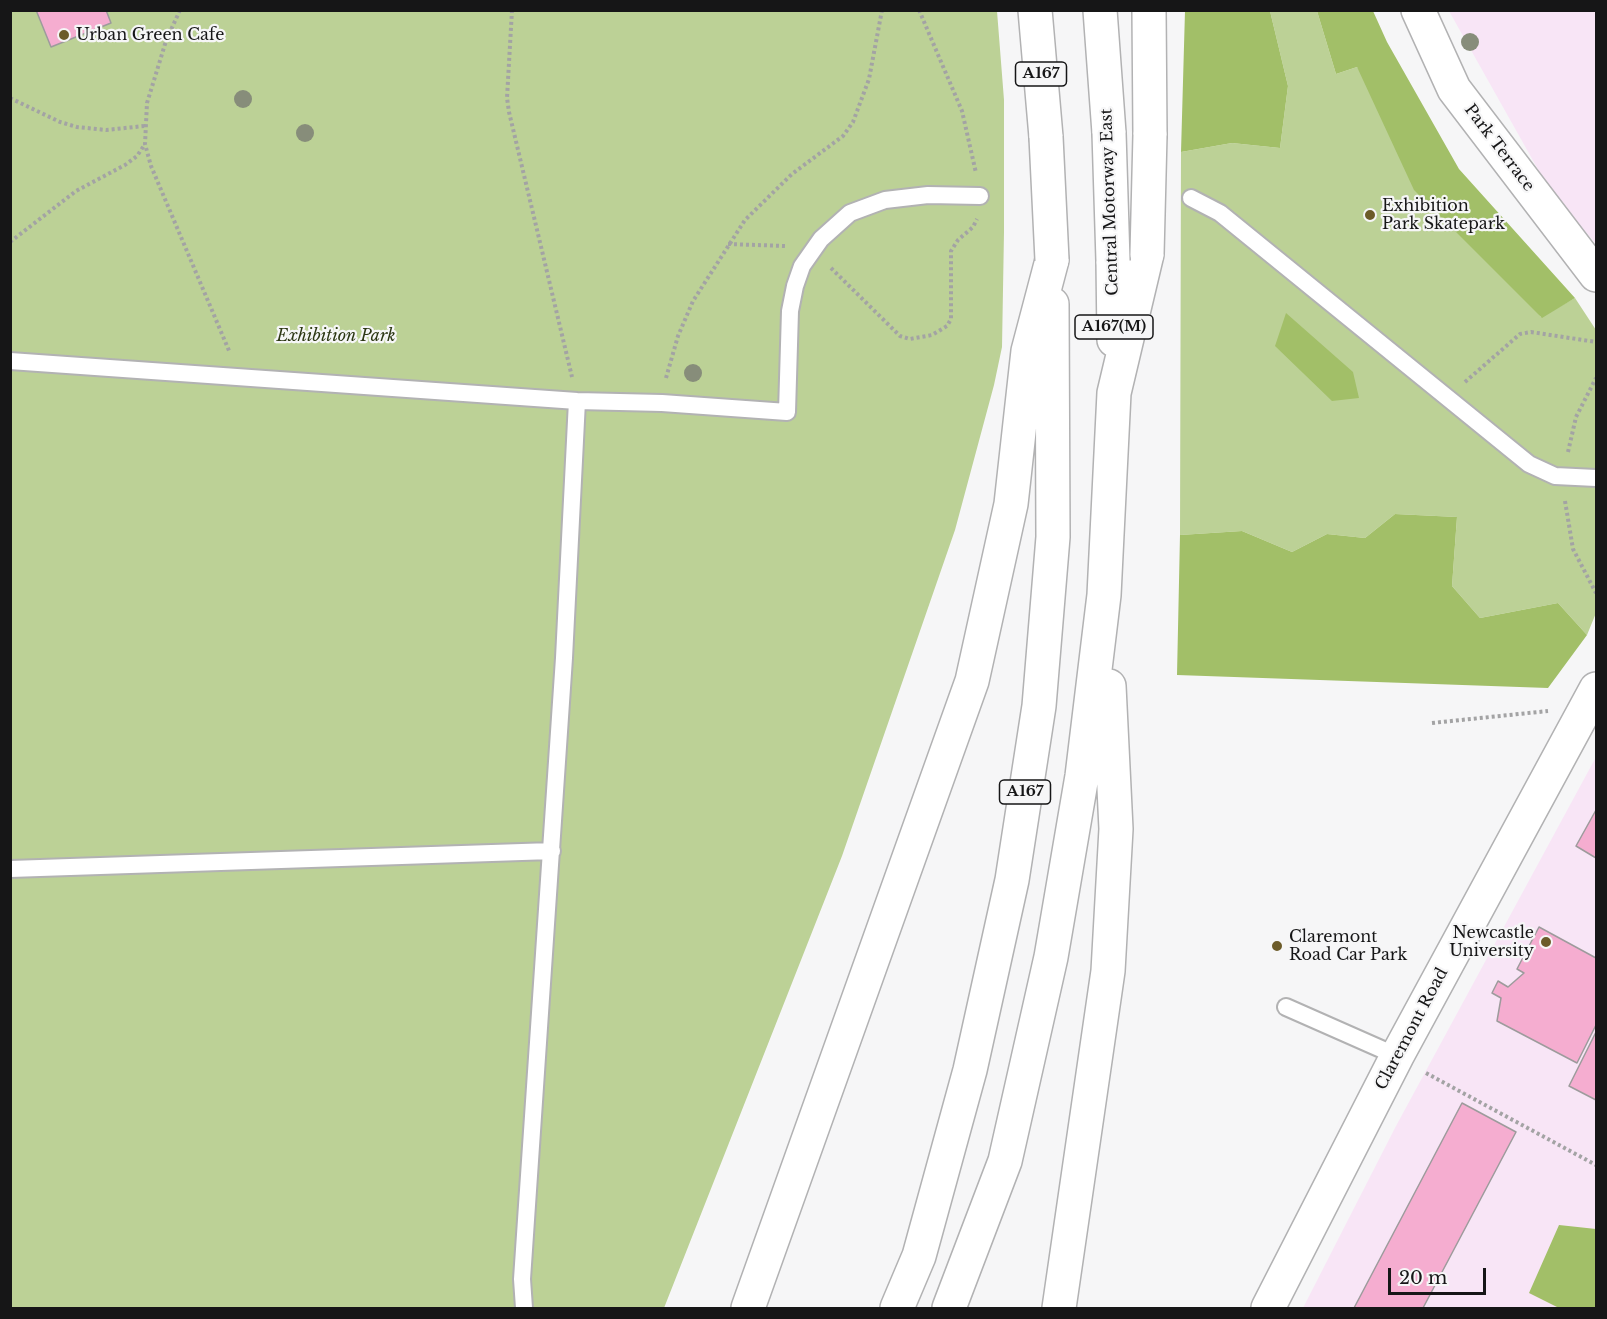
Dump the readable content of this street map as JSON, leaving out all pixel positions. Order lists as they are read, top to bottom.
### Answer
{
  "streets": {
    "main road": [
      "A167",
      "Park Terrace",
      "Central Motorway East",
      "A167(M)",
      "Claremont Road"
    ]
  },
  "parks": ["Exhibition Park"],
  "places": [
    "Urban Green Cafe",
    "Exhibition Park Skatepark",
    "Newcastle University",
    "Claremont Road Car Park"
  ],
  "scale_bar": "20 m"
}
